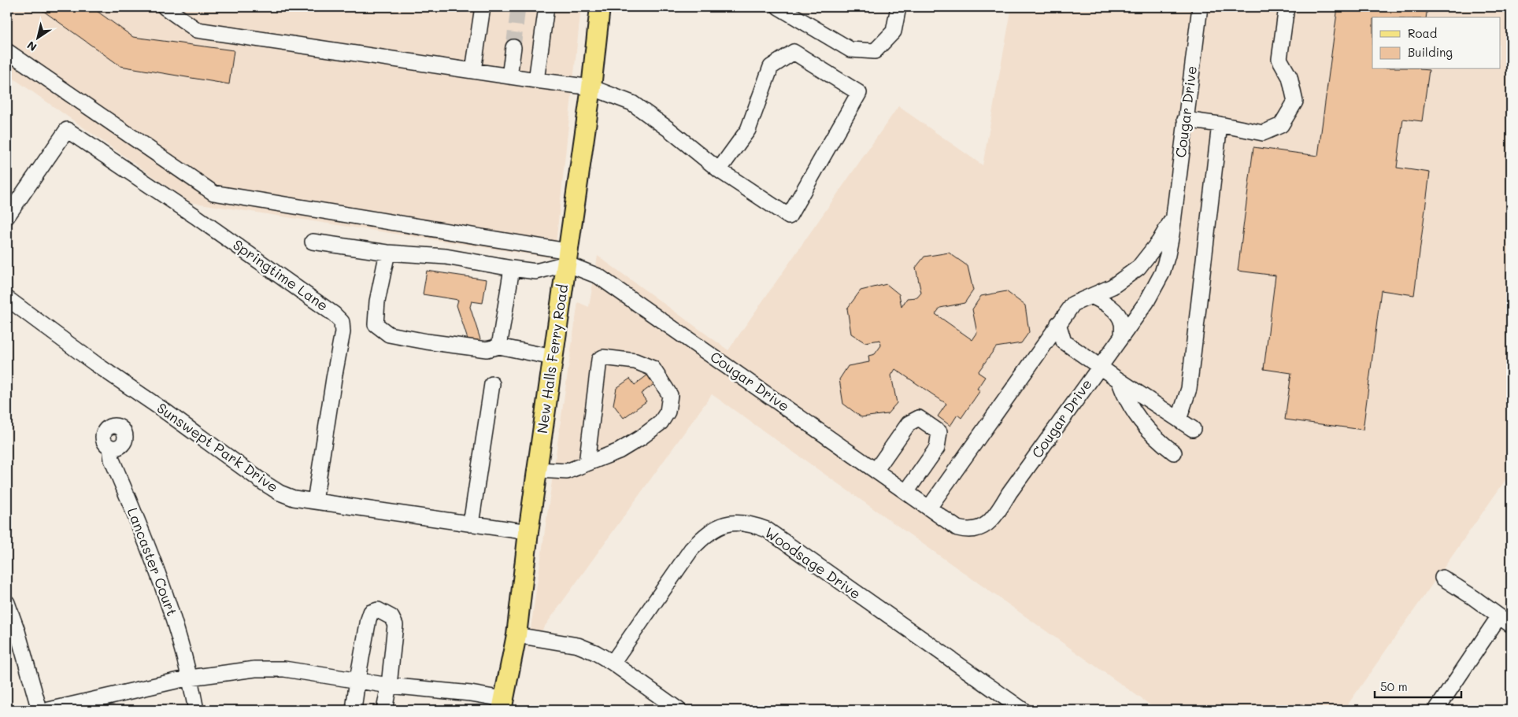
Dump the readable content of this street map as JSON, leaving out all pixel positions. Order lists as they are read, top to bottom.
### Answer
{
  "streets": {
    "main road": ["New Halls Ferry Road"],
    "street": [
      "Cougar Drive",
      "Springtime Lane",
      "Sunswept Park Drive",
      "Lancaster Court",
      "Woodsage Drive"
    ]
  },
  "crossings": [
    ["Cougar Drive", "New Halls Ferry Road"],
    ["Springtime Lane", "Sunswept Park Drive"],
    ["New Halls Ferry Road", "Sunswept Park Drive"]
  ],
  "legend": ["Road", "Building"],
  "scale_bar": "50 m",
  "north": "bottom left"
}
